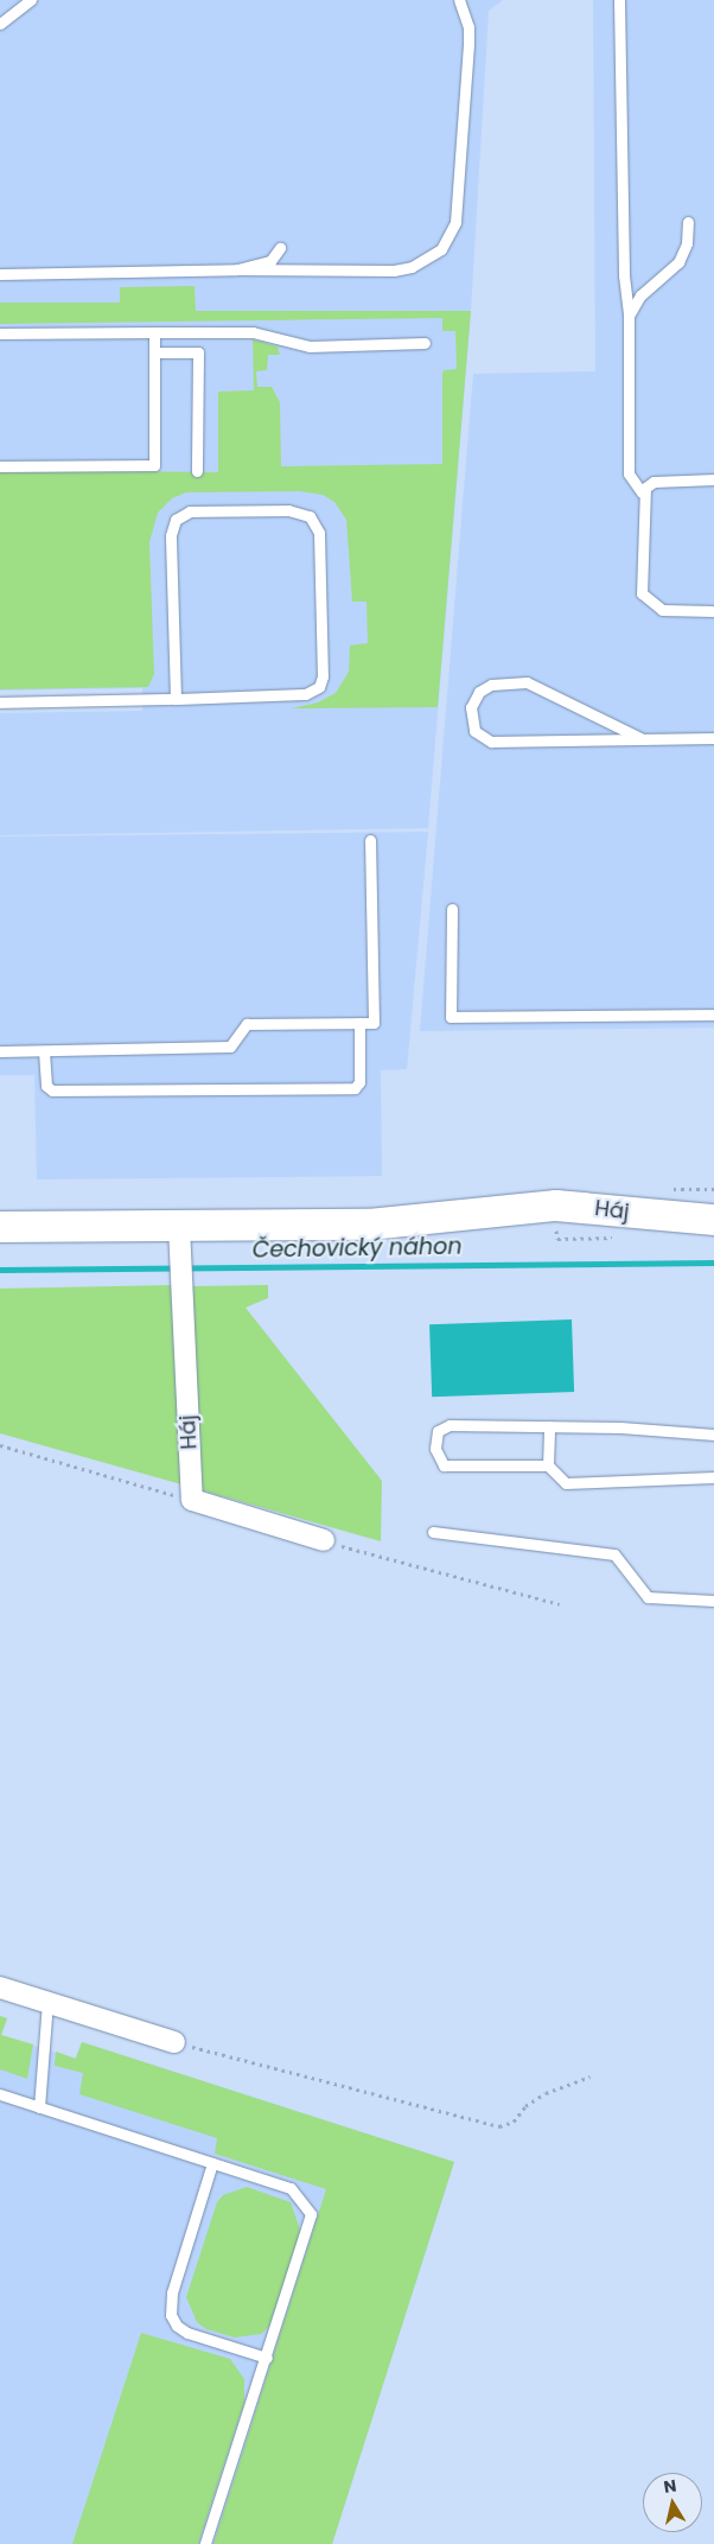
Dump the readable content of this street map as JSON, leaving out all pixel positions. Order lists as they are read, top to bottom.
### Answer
{
  "streets": {
    "main road": ["Háj"]
  },
  "water": ["Čechovický náhon"],
  "north": "top"
}
